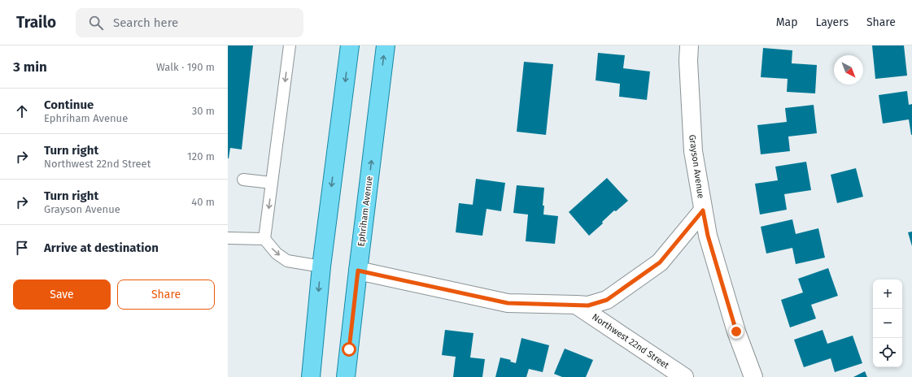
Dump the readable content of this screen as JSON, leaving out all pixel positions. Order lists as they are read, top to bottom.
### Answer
{
  "streets": {
    "main road": ["Ephriham Avenue"],
    "street": ["Grayson Avenue", "Northwest 22nd Street"]
  },
  "crossings": [
    ["Grayson Avenue", "Northwest 22nd Street"],
    ["Ephriham Avenue", "Northwest 22nd Street"]
  ],
  "north": "bottom right",
  "page": {
    "header": "Trailo",
    "search": "Search here",
    "nav": ["Map", "Layers", "Share"],
    "heading": ["3 min", "Walk · 190 m"],
    "list": [
      ["Continue", "Ephriham Avenue", "30 m"],
      ["Turn right", "Northwest 22nd Street", "120 m"],
      ["Turn right", "Grayson Avenue", "40 m"],
      "Arrive at destination"
    ],
    "buttons": ["Save", "Share"],
    "map_buttons": ["+", "−"]
  }
}
